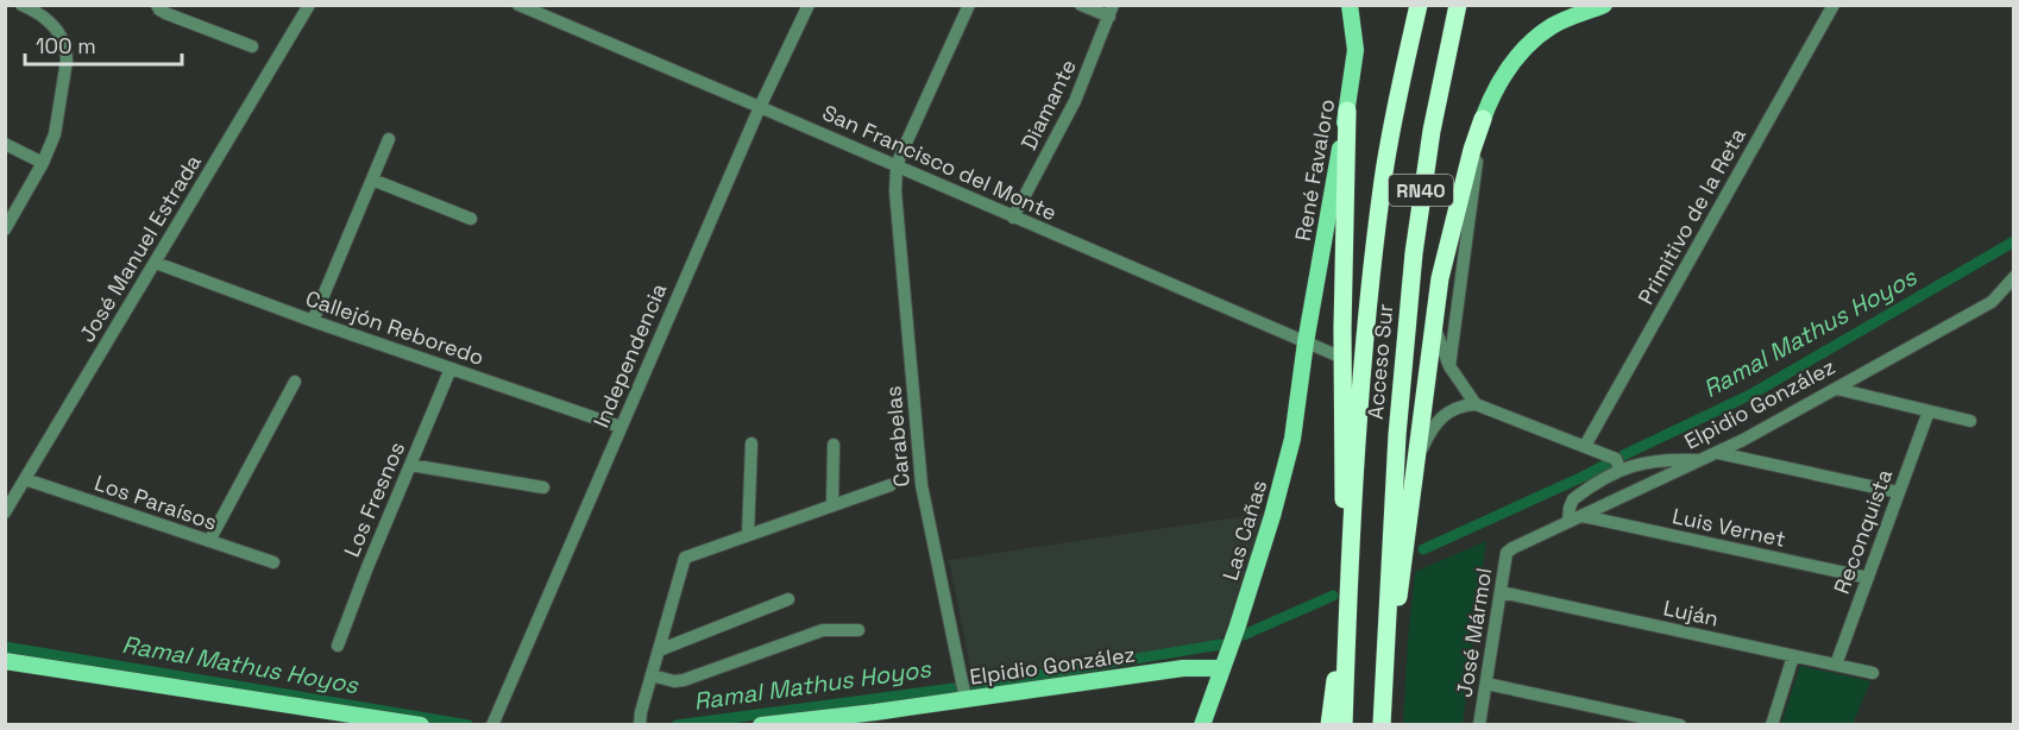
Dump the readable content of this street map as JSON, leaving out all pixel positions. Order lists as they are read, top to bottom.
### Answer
{
  "streets": {
    "highway": ["RN40", "Acceso Sur"],
    "main road": ["René Favaloro", "Elpidio González", "Las Cañas"],
    "street": [
      "Diamante",
      "San Francisco del Monte",
      "Primitivo de la Reta",
      "José Manuel Estrada",
      "Callejón Reboredo",
      "Independencia",
      "Carabelas",
      "Los Fresnos",
      "Los Paraísos",
      "Luis Vernet",
      "Reconquista",
      "Luján",
      "José Mármol"
    ]
  },
  "crossings": [
    ["Diamante", "San Francisco del Monte"],
    ["San Francisco del Monte", "René Favaloro"],
    ["San Francisco del Monte", "Independencia"],
    ["San Francisco del Monte", "Carabelas"],
    ["San Francisco del Monte", "Las Cañas"],
    ["René Favaloro", "Las Cañas"],
    ["José Manuel Estrada", "Callejón Reboredo"],
    ["José Manuel Estrada", "Los Paraísos"],
    ["Callejón Reboredo", "Independencia"],
    ["Callejón Reboredo", "Los Fresnos"],
    ["Elpidio González", "Carabelas"],
    ["Elpidio González", "Luis Vernet"],
    ["Elpidio González", "Las Cañas"],
    ["Elpidio González", "José Mármol"],
    ["Luis Vernet", "Reconquista"],
    ["Reconquista", "Luján"],
    ["Luján", "José Mármol"]
  ],
  "water": ["Ramal Mathus Hoyos"],
  "scale_bar": "100 m"
}
